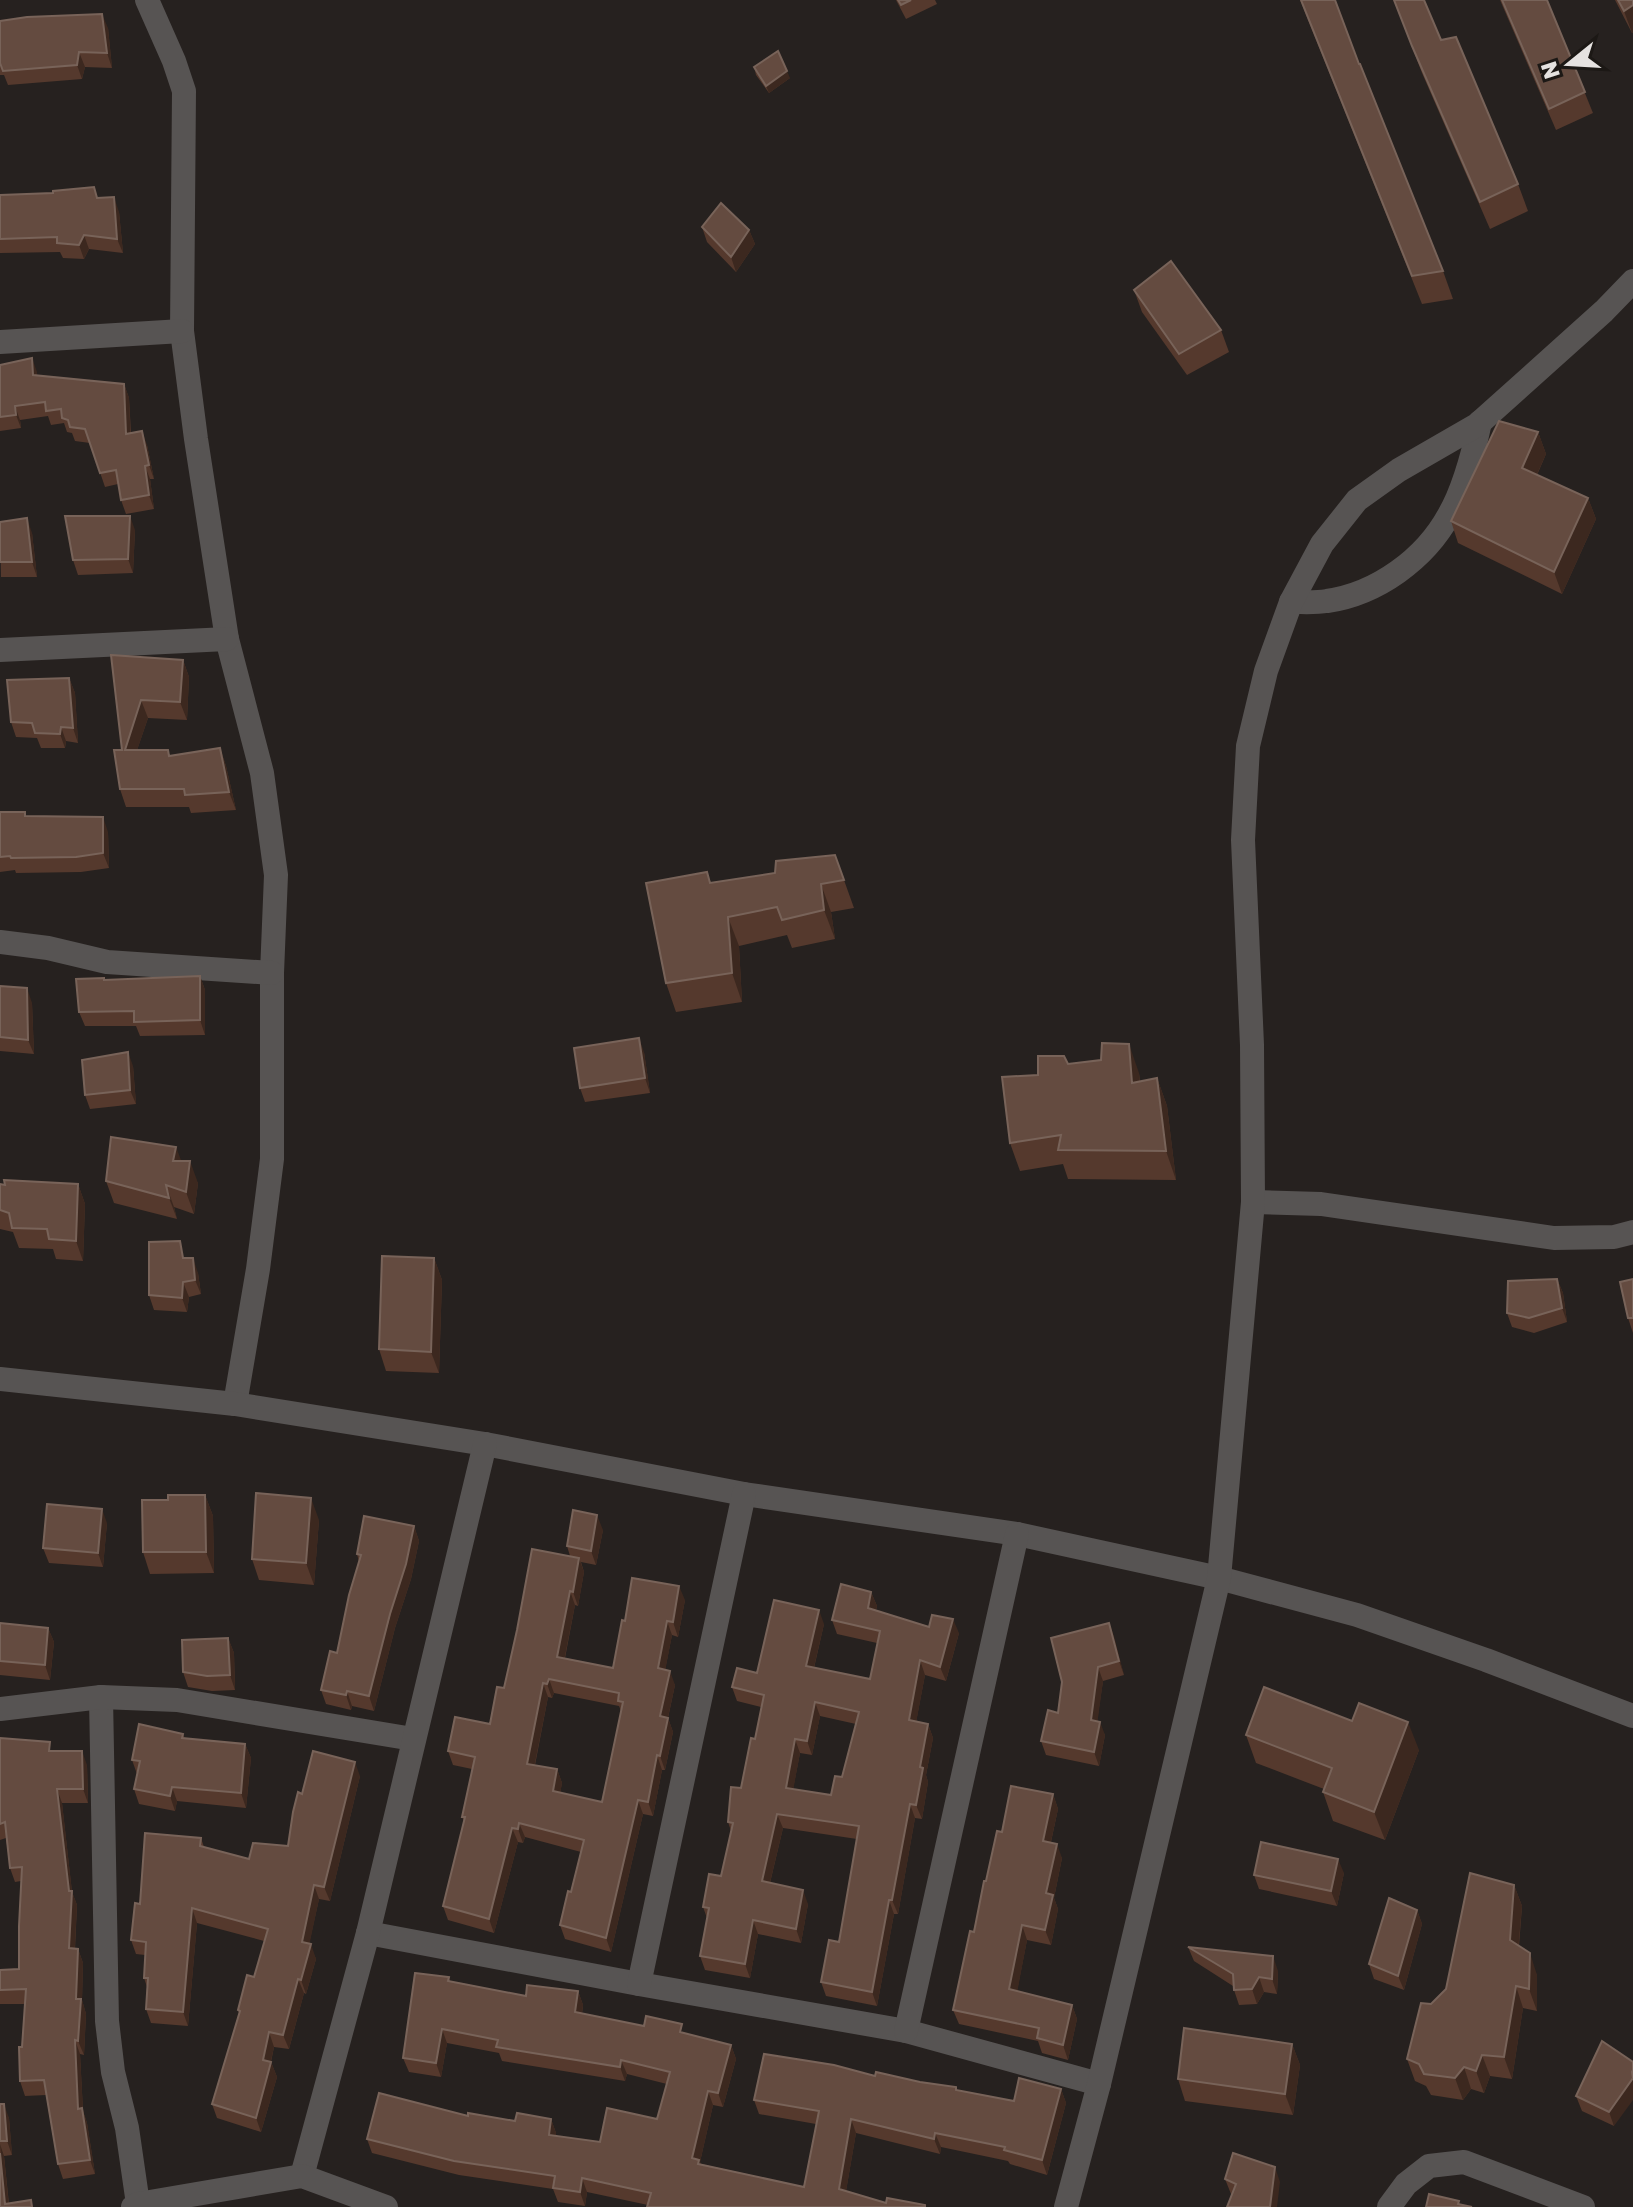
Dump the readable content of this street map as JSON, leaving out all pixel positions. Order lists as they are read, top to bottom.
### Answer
{
  "north": "left"
}
